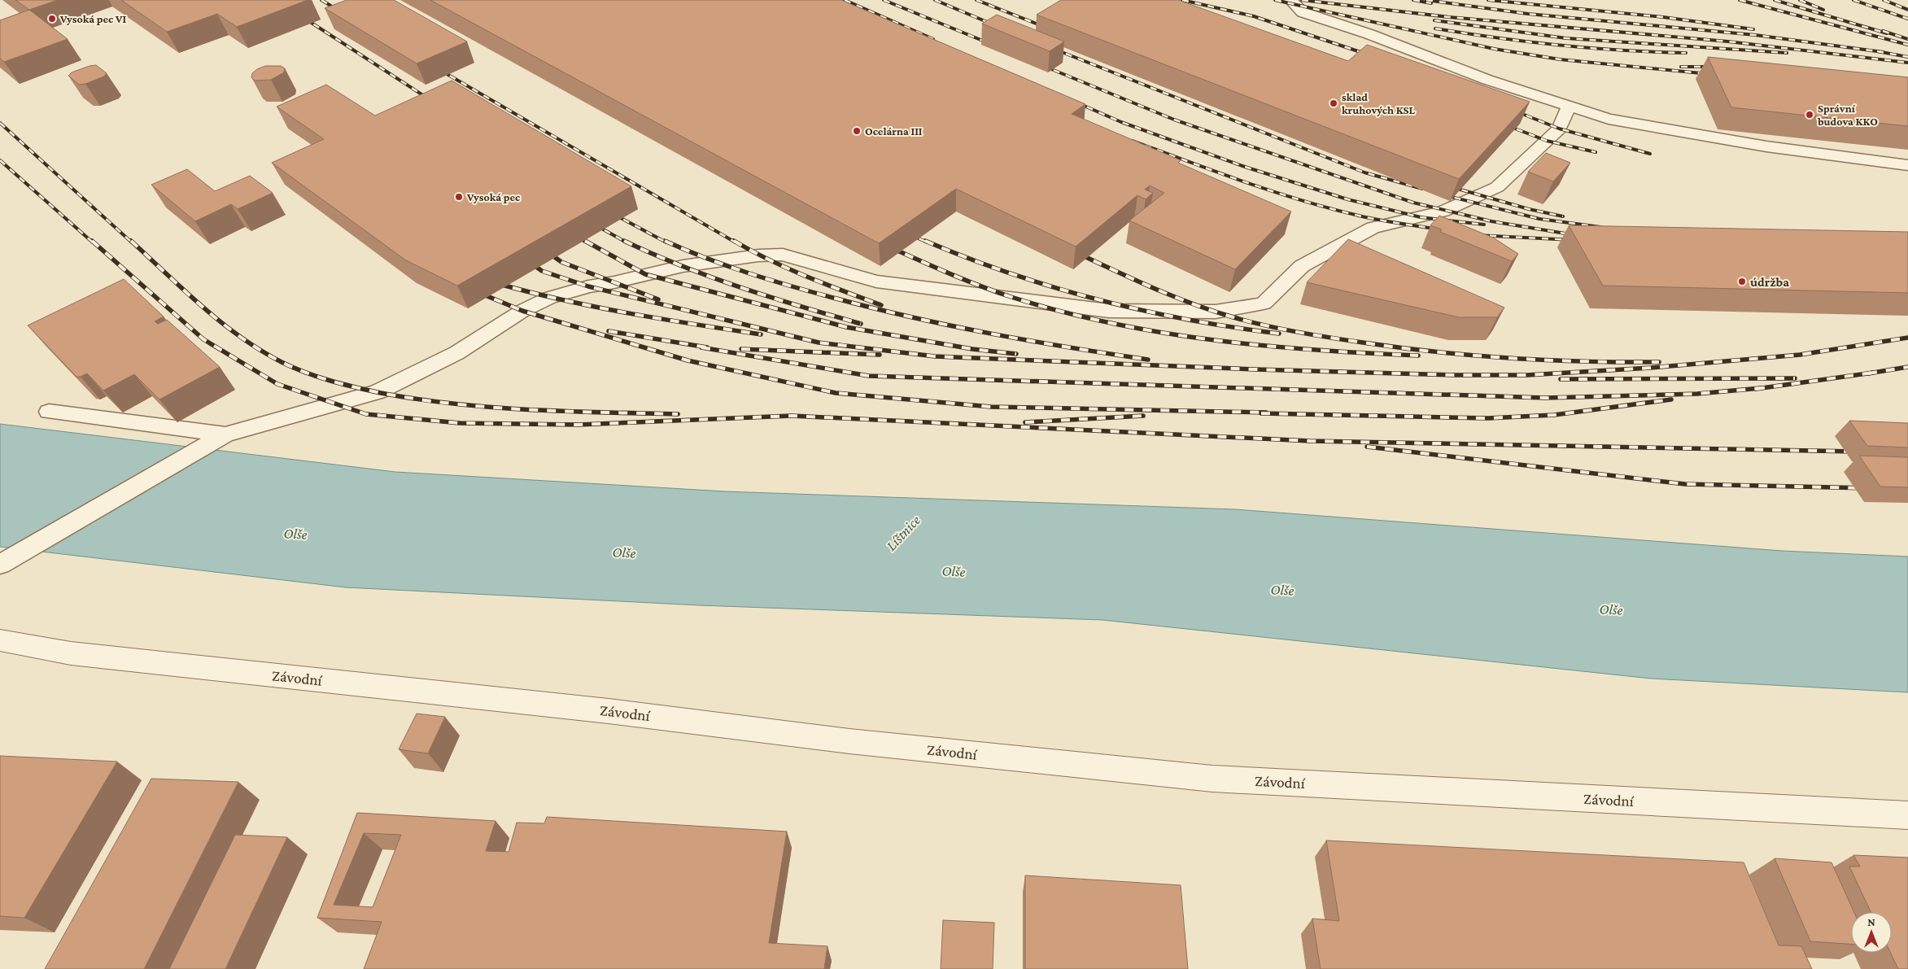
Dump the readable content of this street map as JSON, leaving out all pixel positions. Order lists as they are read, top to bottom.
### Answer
{
  "streets": {
    "street": ["Závodní"]
  },
  "water": ["Líštnice", "Olše"],
  "places": [
    "Vysoká pec VI",
    "sklad kruhových KSL",
    "Správní budova KKO",
    "Ocelárna III",
    "Vysoká pec",
    "údržba"
  ],
  "north": "top"
}
